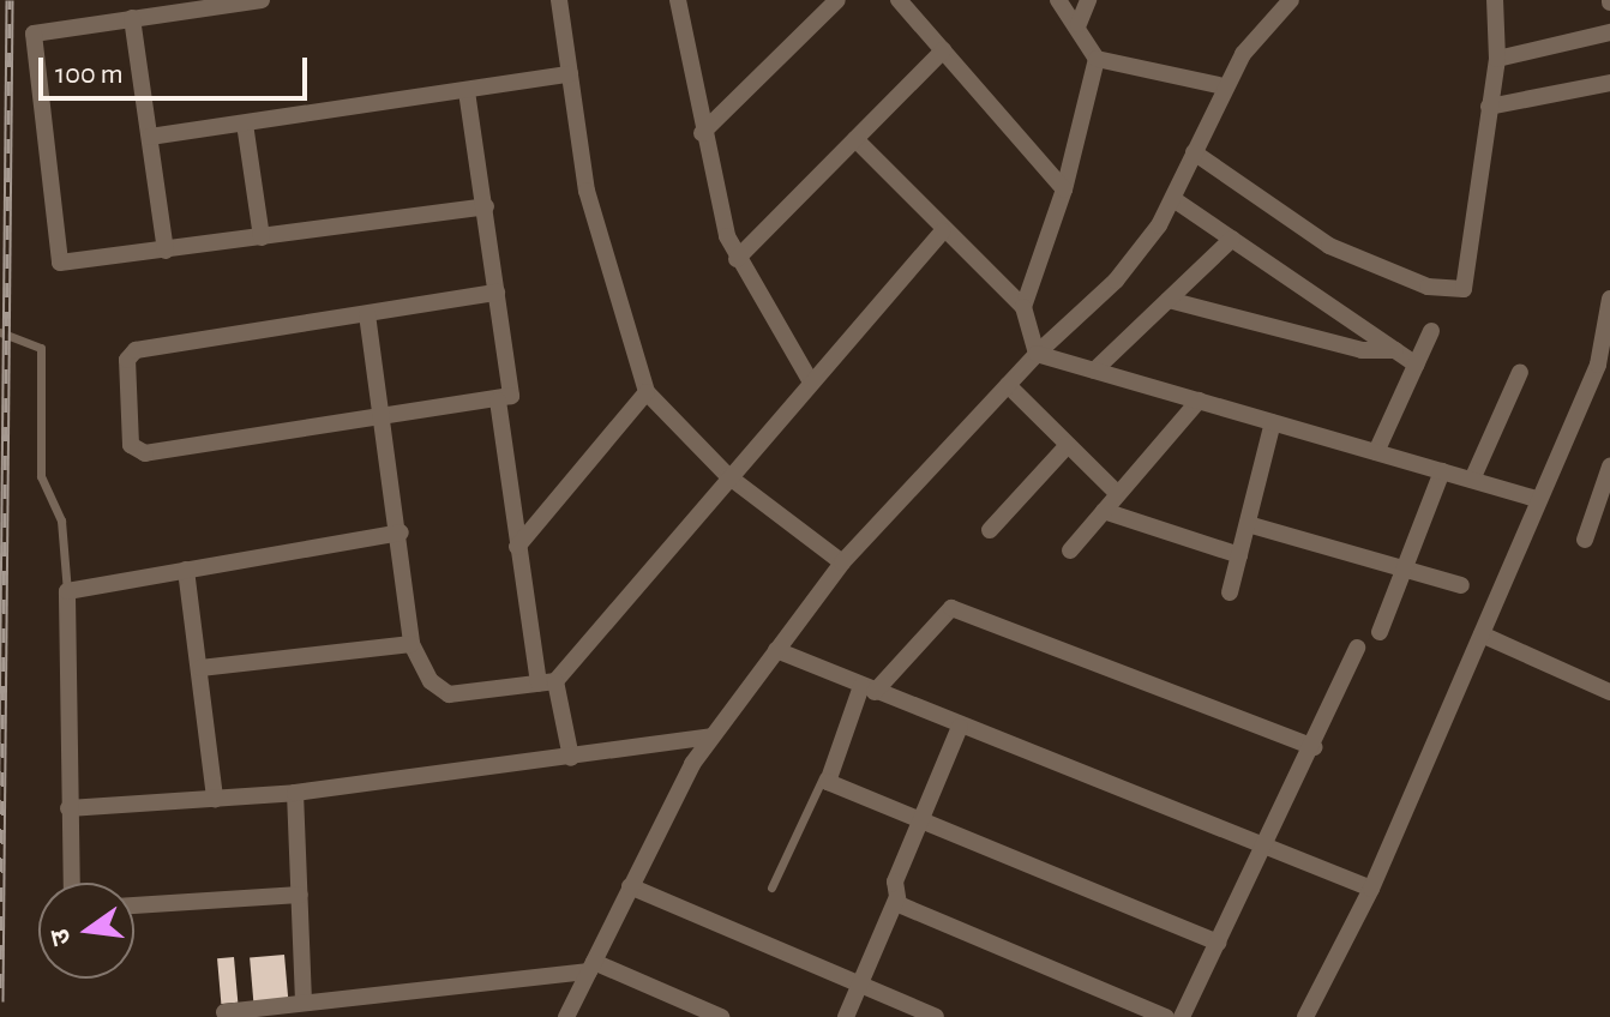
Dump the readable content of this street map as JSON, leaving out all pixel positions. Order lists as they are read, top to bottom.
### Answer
{
  "scale_bar": "100 m",
  "north": "left"
}
